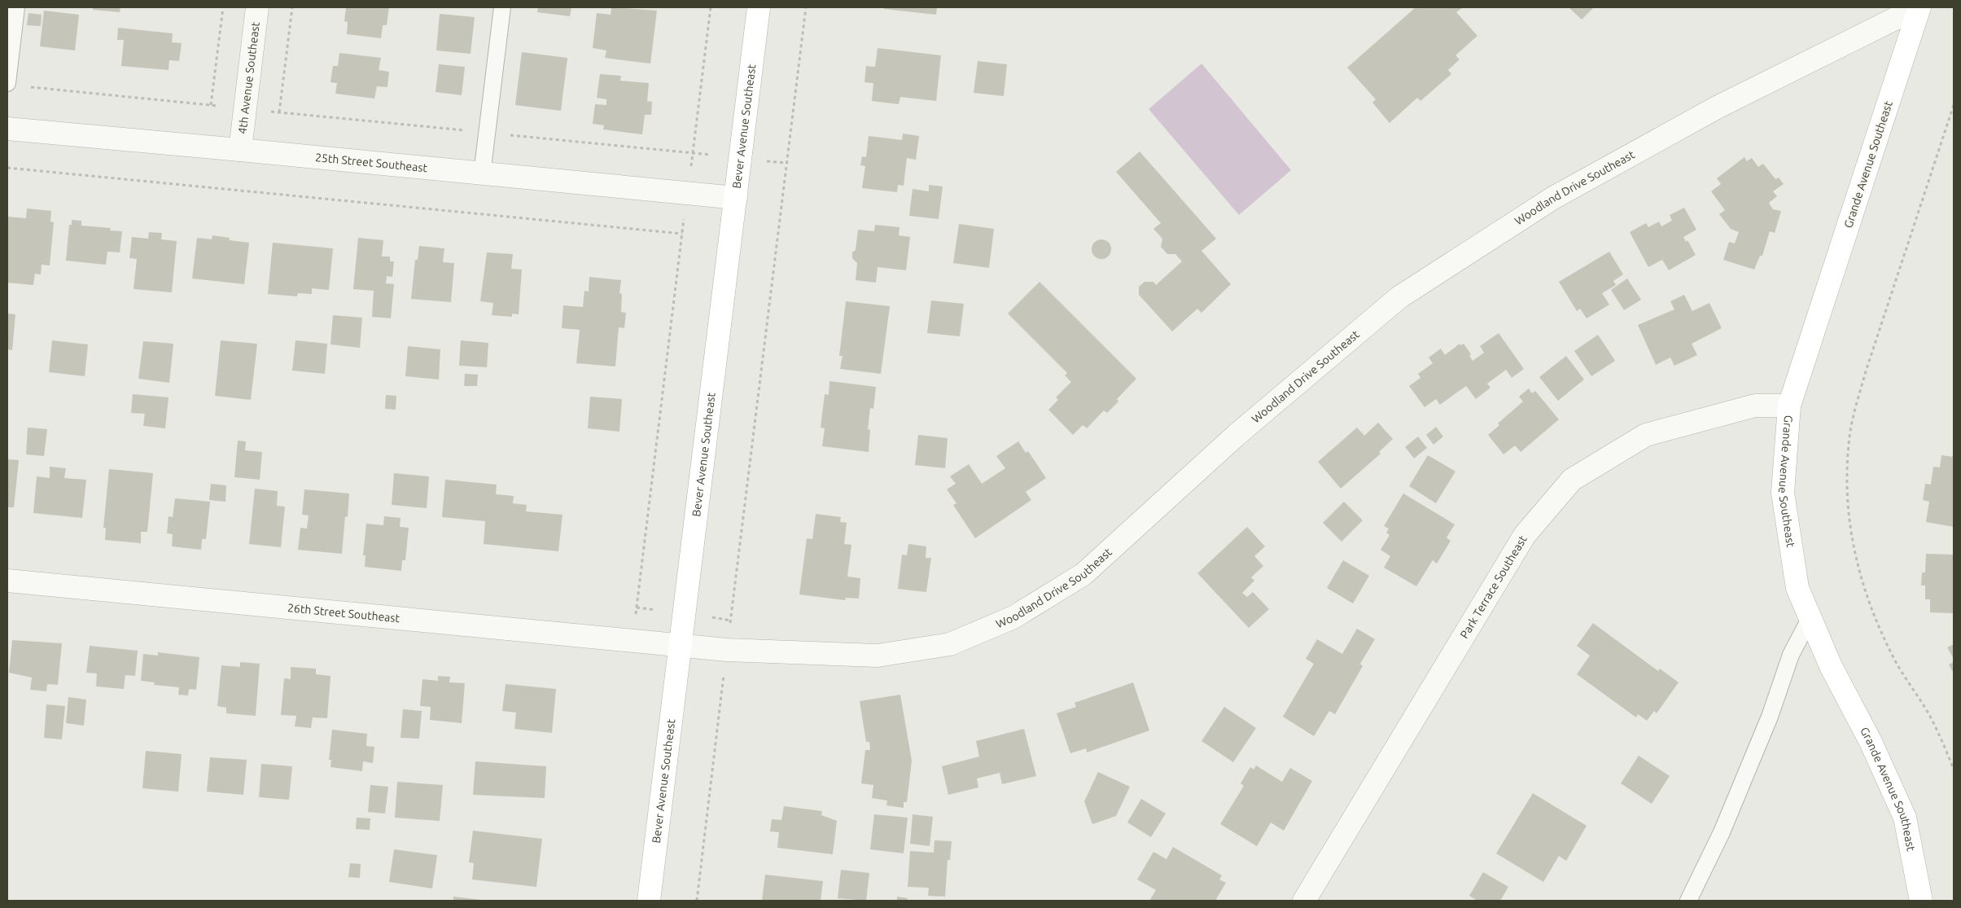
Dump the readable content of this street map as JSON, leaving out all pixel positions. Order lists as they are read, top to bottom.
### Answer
{
  "streets": {
    "street": [
      "4th Avenue Southeast",
      "Bever Avenue Southeast",
      "25th Street Southeast",
      "Grande Avenue Southeast",
      "Woodland Drive Southeast",
      "Park Terrace Southeast",
      "26th Street Southeast"
    ]
  },
  "crossings": [
    ["4th Avenue Southeast", "25th Street Southeast"],
    ["Bever Avenue Southeast", "25th Street Southeast"],
    ["Bever Avenue Southeast", "Woodland Drive Southeast"],
    ["Bever Avenue Southeast", "26th Street Southeast"],
    ["Grande Avenue Southeast", "Woodland Drive Southeast"],
    ["Grande Avenue Southeast", "Park Terrace Southeast"],
    ["Woodland Drive Southeast", "26th Street Southeast"]
  ]
}
